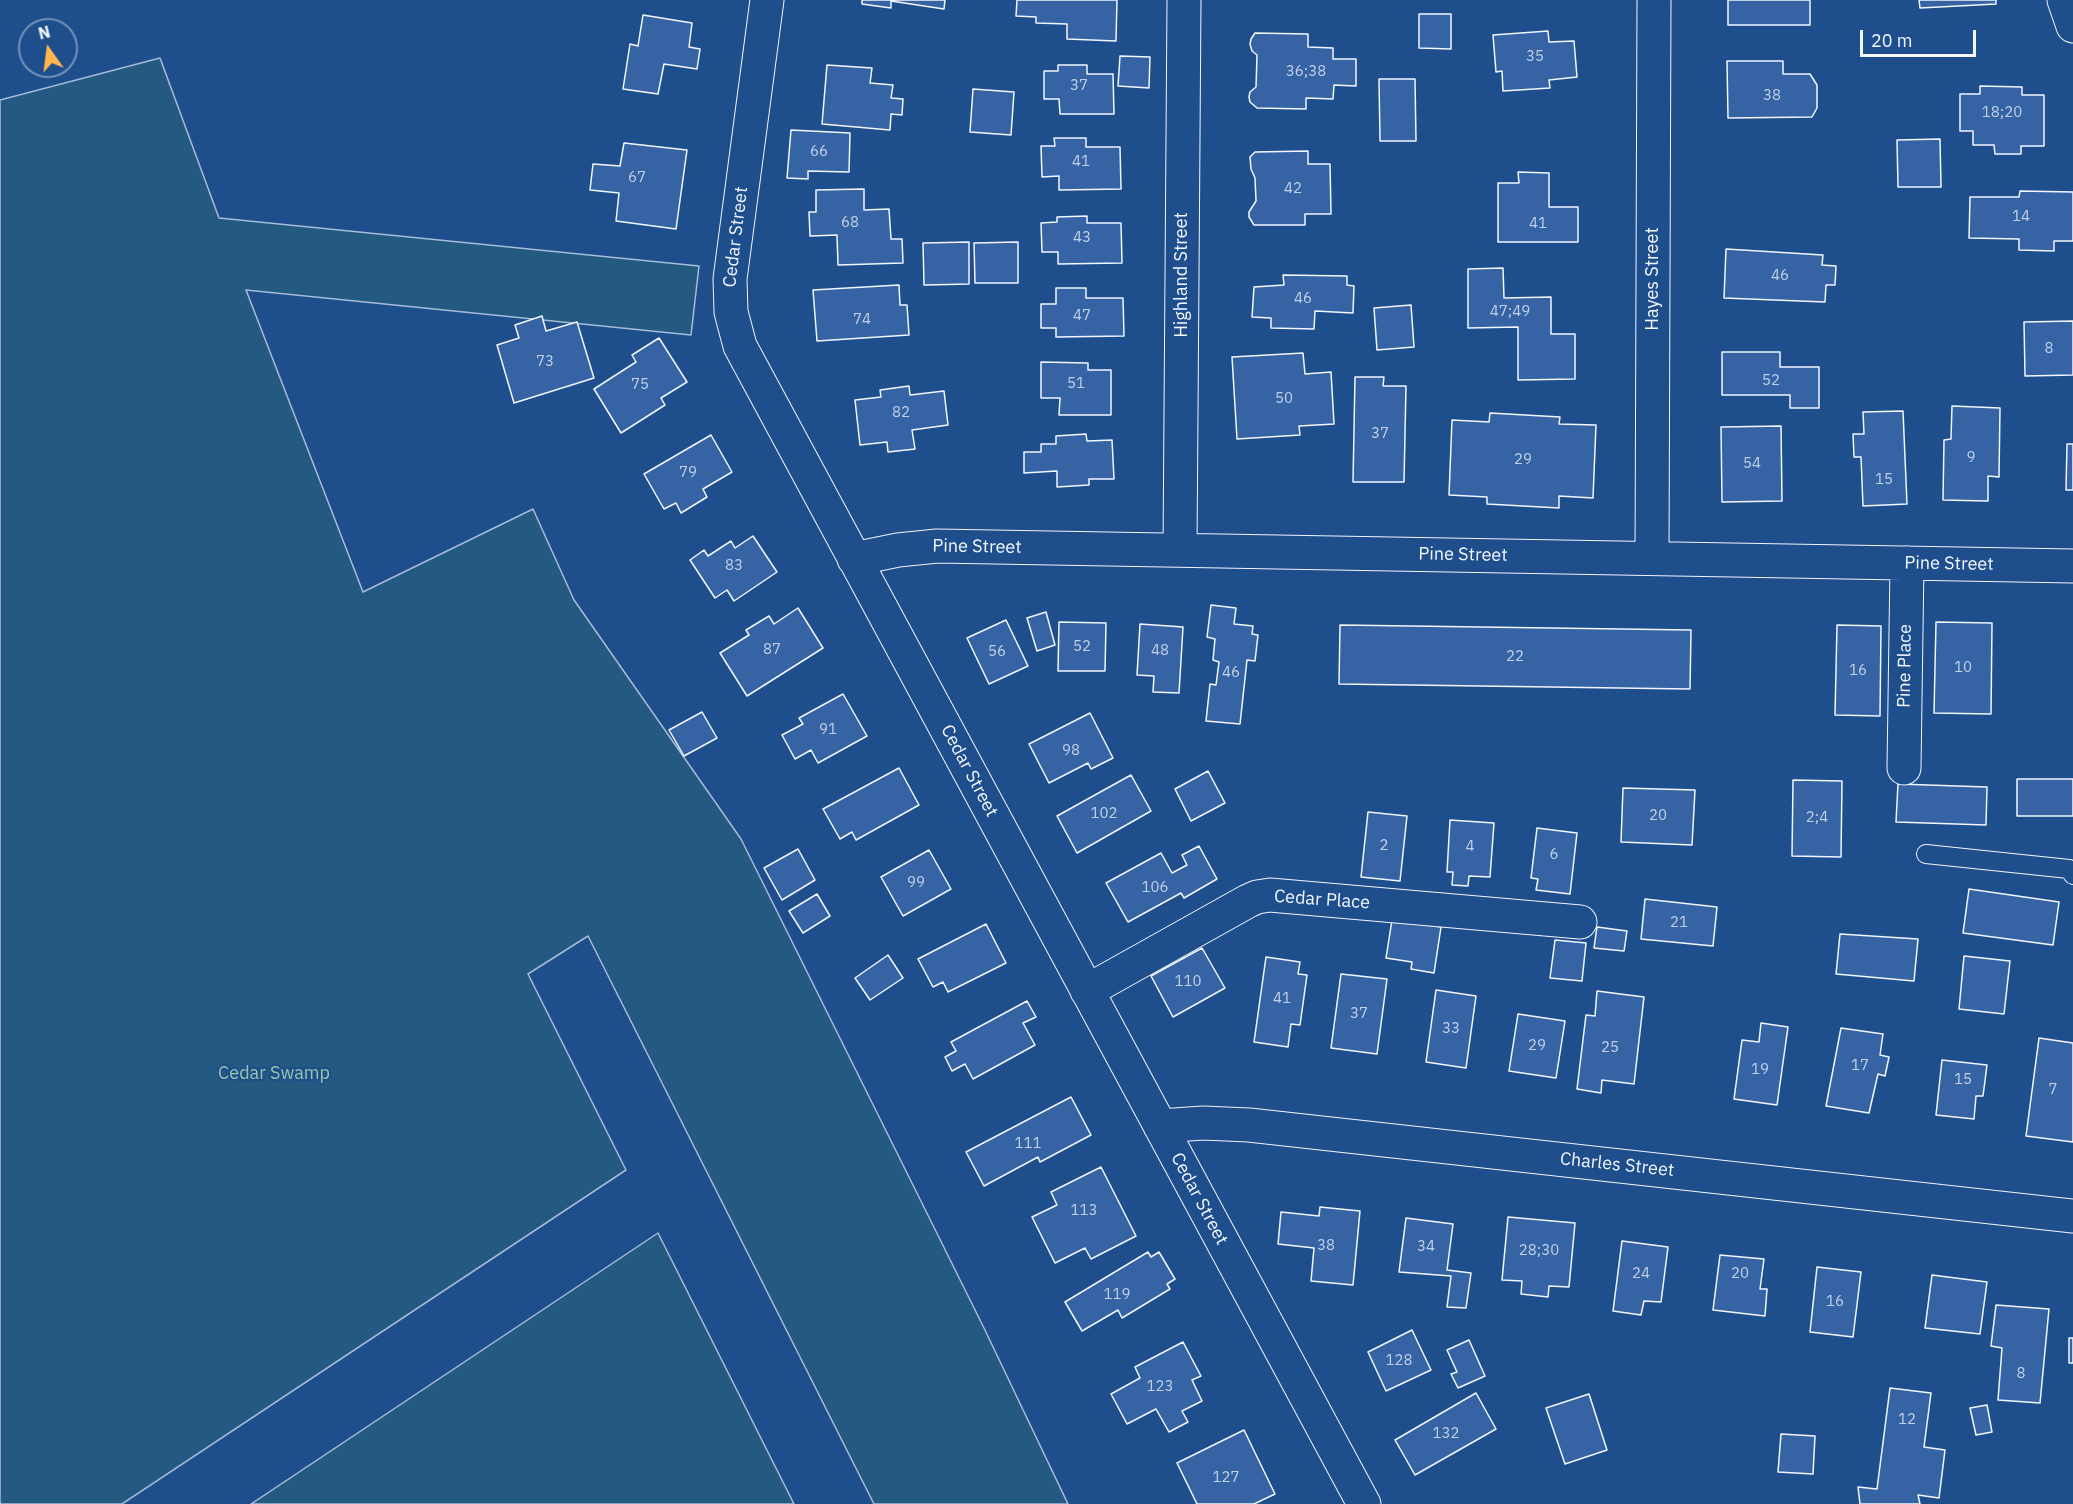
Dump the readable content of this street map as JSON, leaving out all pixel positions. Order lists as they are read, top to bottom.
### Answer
{
  "streets": {
    "street": [
      "Cedar Street",
      "Highland Street",
      "Hayes Street",
      "Pine Street",
      "Pine Place",
      "Cedar Place",
      "Charles Street"
    ]
  },
  "crossings": [
    ["Cedar Street", "Pine Street"],
    ["Cedar Street", "Cedar Place"],
    ["Cedar Street", "Charles Street"],
    ["Highland Street", "Pine Street"],
    ["Hayes Street", "Pine Street"],
    ["Pine Street", "Pine Place"]
  ],
  "parks": ["Cedar Swamp"],
  "house_numbers": [
    "35",
    "36;38",
    "37",
    "38",
    "18;20",
    "66",
    "41",
    "67",
    "42",
    "14",
    "68",
    "41",
    "43",
    "46",
    "46",
    "47;49",
    "47",
    "74",
    "8",
    "73",
    "52",
    "51",
    "75",
    "50",
    "82",
    "37",
    "9",
    "29",
    "54",
    "79",
    "15",
    "83",
    "52",
    "87",
    "48",
    "56",
    "22",
    "10",
    "16",
    "46",
    "91",
    "98",
    "102",
    "20",
    "2;4",
    "2",
    "4",
    "6",
    "99",
    "106",
    "21",
    "110",
    "41",
    "37",
    "33",
    "29",
    "25",
    "17",
    "19",
    "15",
    "7",
    "111",
    "113",
    "38",
    "34",
    "28;30",
    "24",
    "20",
    "119",
    "16",
    "128",
    "8",
    "123",
    "12",
    "132",
    "127"
  ],
  "scale_bar": "20 m",
  "north": "top"
}
